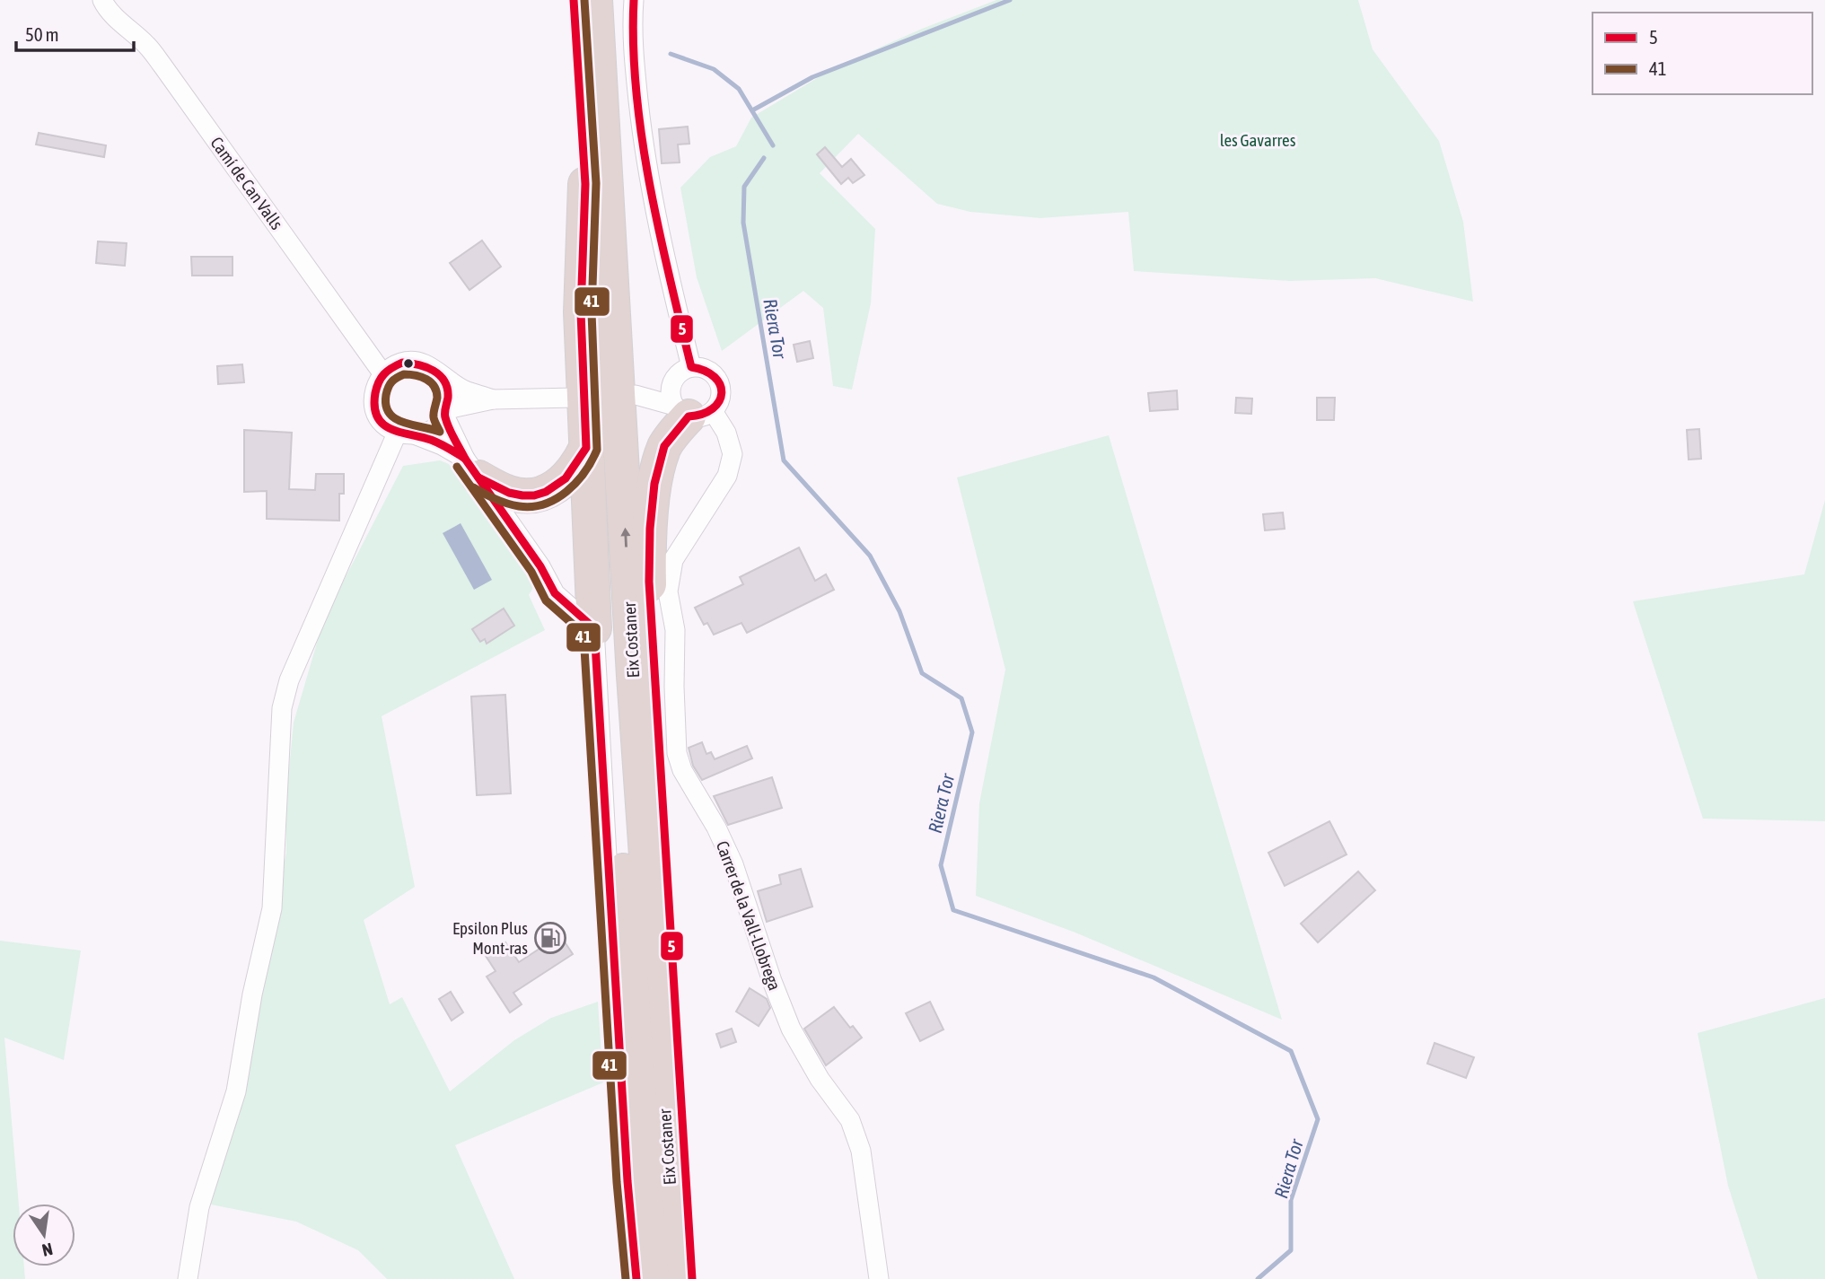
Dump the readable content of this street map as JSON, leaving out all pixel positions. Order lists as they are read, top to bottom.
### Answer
{
  "streets": {
    "highway": ["Eix Costaner"],
    "street": ["Camí de Can Valls", "Carrer de la Vall-Llobrega"]
  },
  "water": ["Riera Tor"],
  "parks": ["les Gavarres"],
  "places": {
    "fuel station": ["Epsilon Plus Mont-ras"]
  },
  "lines": ["transit line 5", "transit line 41"],
  "legend": ["5", "41"],
  "scale_bar": "50 m",
  "north": "bottom"
}
